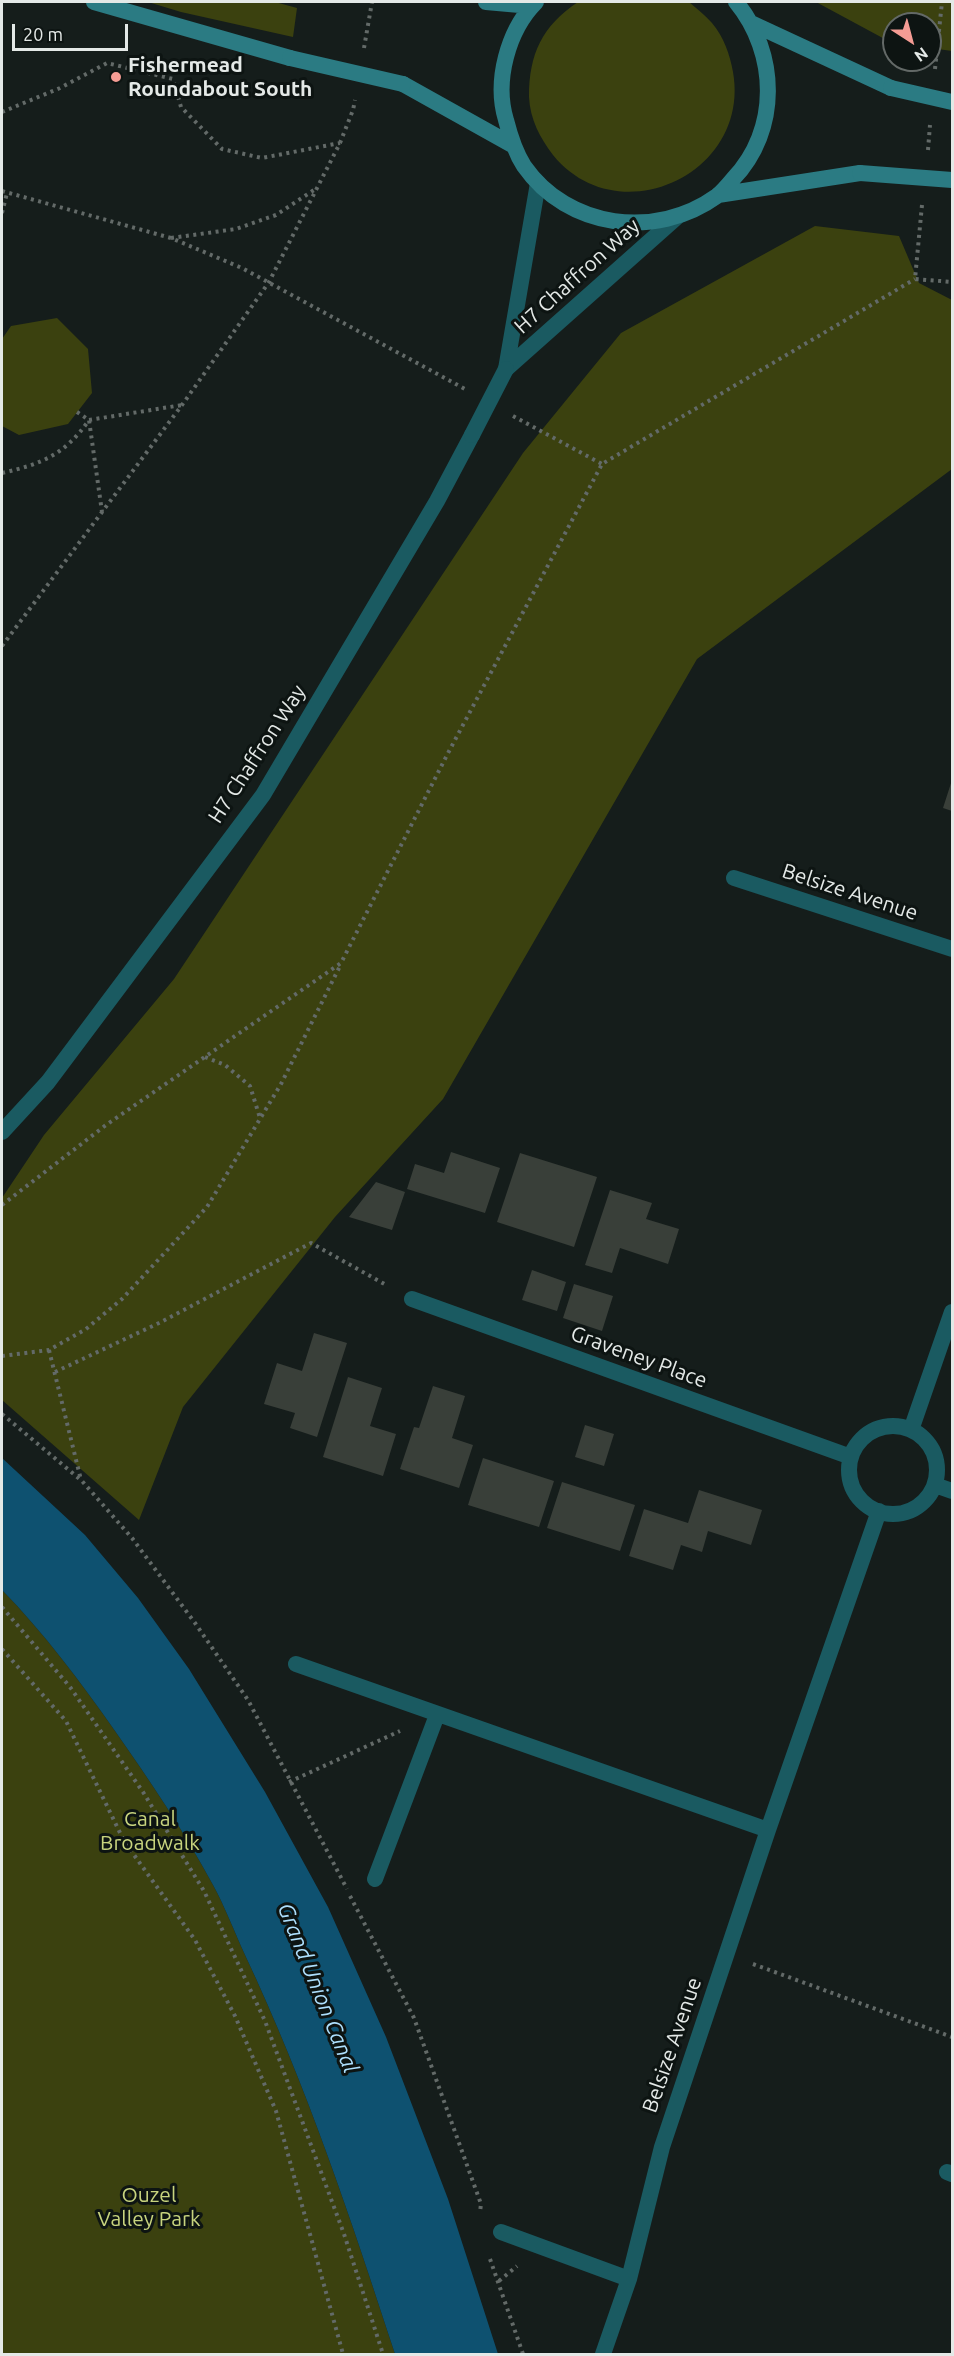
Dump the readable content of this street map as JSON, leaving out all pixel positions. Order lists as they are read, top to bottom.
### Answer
{
  "streets": {
    "street": ["H7 Chaffron Way", "Belsize Avenue", "Graveney Place"]
  },
  "crossings": [
    ["Belsize Avenue", "Graveney Place"]
  ],
  "water": ["Grand Union Canal"],
  "parks": ["Canal Broadwalk", "Ouzel Valley Park"],
  "places": ["Fishermead Roundabout South"],
  "scale_bar": "20 m",
  "north": "bottom right"
}
